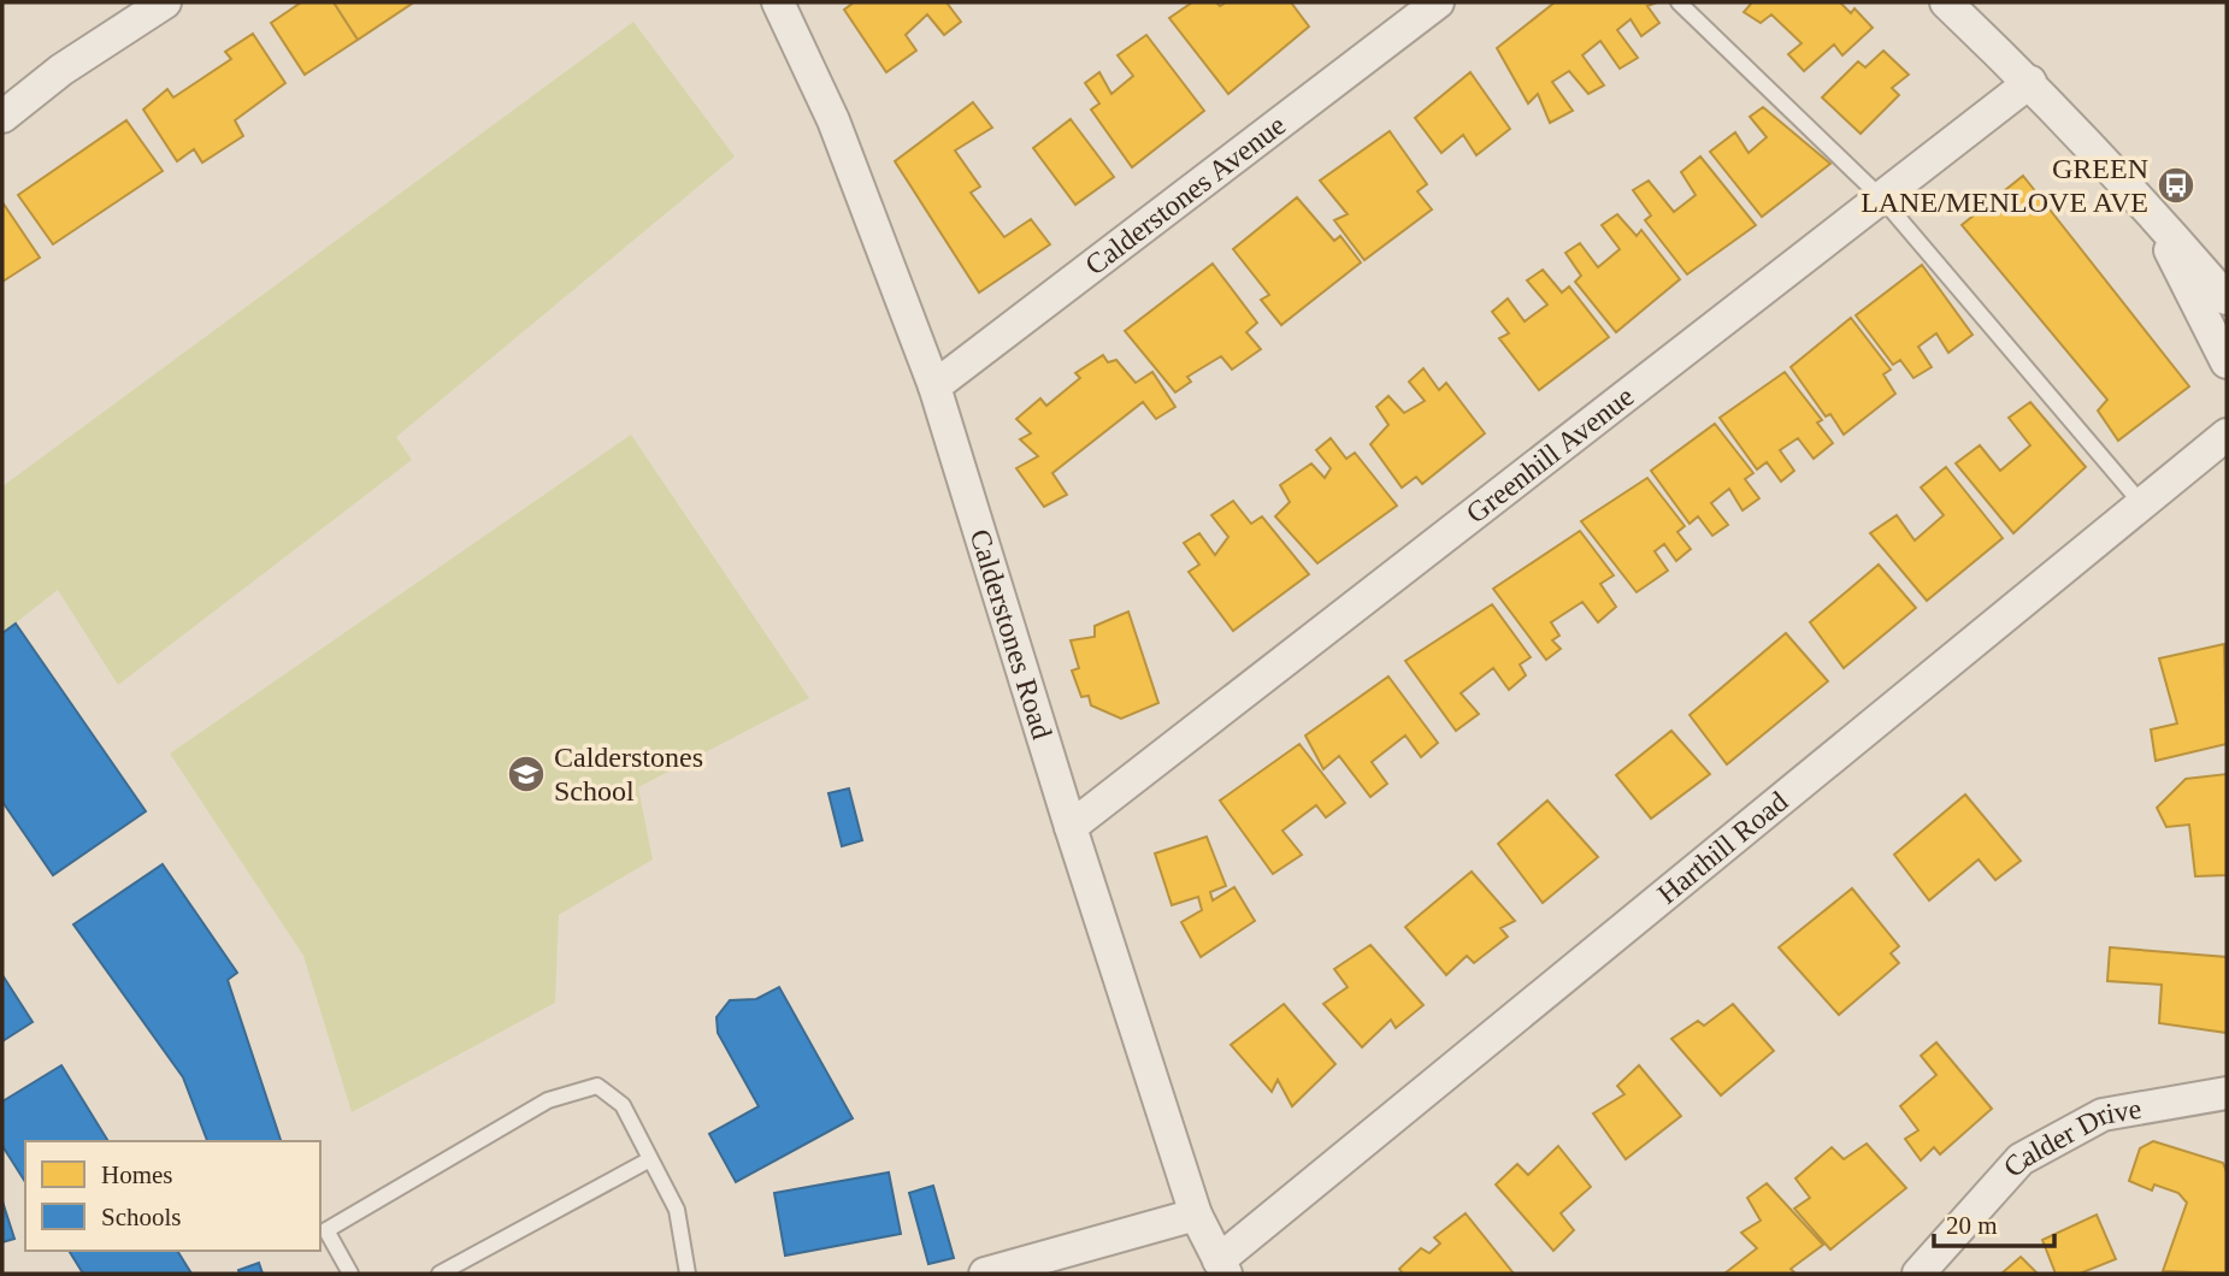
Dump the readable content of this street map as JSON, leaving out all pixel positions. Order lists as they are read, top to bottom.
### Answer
{
  "streets": {
    "street": [
      "Calderstones Avenue",
      "Greenhill Avenue",
      "Calderstones Road",
      "Harthill Road",
      "Calder Drive"
    ]
  },
  "crossings": [
    ["Calderstones Avenue", "Calderstones Road"],
    ["Greenhill Avenue", "Calderstones Road"],
    ["Calderstones Road", "Harthill Road"]
  ],
  "places": {
    "bus stop": ["GREEN LANE/MENLOVE AVE"],
    "school or university": ["Calderstones School"]
  },
  "legend": ["Homes", "Schools"],
  "scale_bar": "20 m"
}
